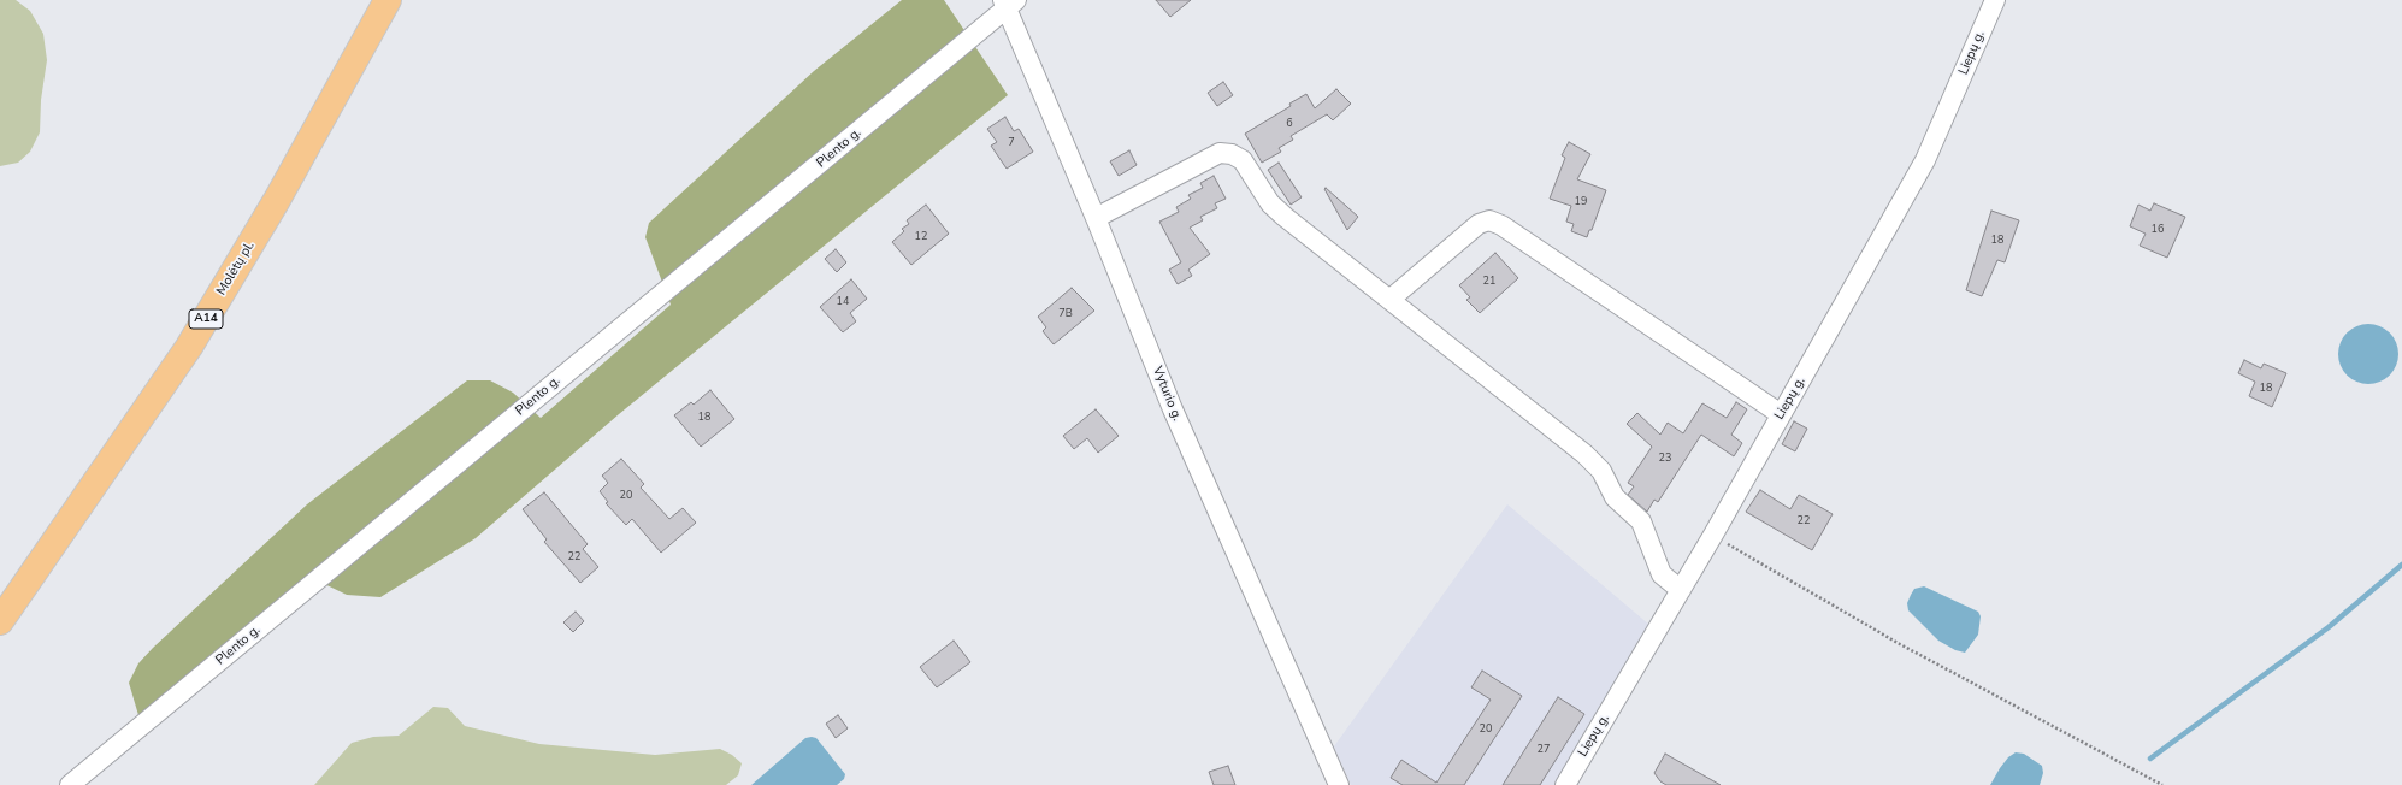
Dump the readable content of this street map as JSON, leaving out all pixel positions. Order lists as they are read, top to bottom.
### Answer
{
  "streets": {
    "highway": ["Molėtų pl.", "A14"],
    "street": ["Liepų g.", "Plento g.", "Vyturio g."]
  },
  "crossings": [
    ["Plento g.", "Vyturio g."]
  ],
  "house_numbers": [
    "6",
    "7",
    "19",
    "16",
    "12",
    "18",
    "21",
    "14",
    "7B",
    "18",
    "18",
    "23",
    "20",
    "22",
    "22",
    "20",
    "27"
  ]
}
